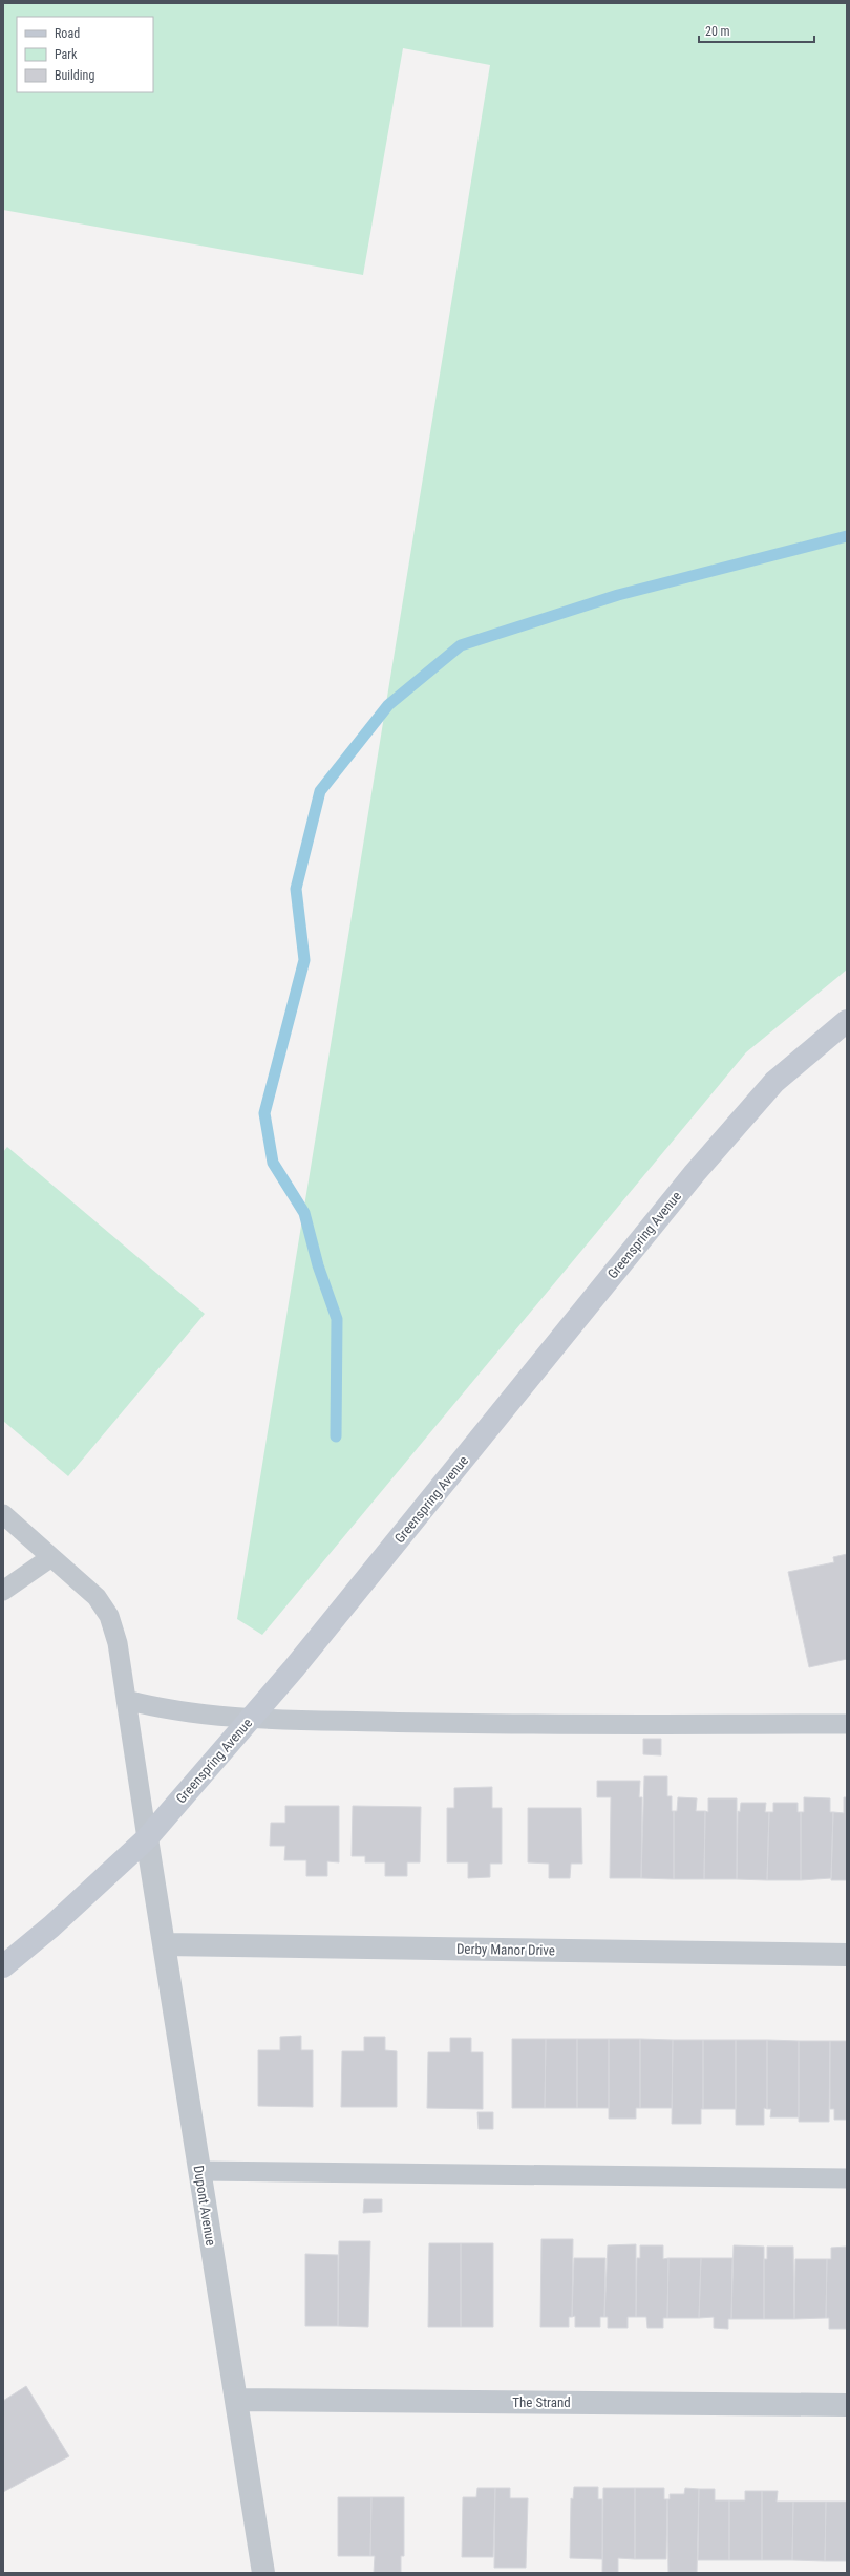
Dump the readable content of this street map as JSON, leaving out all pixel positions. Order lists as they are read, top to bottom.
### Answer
{
  "streets": {
    "main road": ["Greenspring Avenue"],
    "street": ["Derby Manor Drive", "Dupont Avenue", "The Strand"]
  },
  "crossings": [
    ["Greenspring Avenue", "Dupont Avenue"],
    ["Derby Manor Drive", "Dupont Avenue"],
    ["Dupont Avenue", "The Strand"]
  ],
  "legend": ["Road", "Park", "Building"],
  "scale_bar": "20 m"
}
